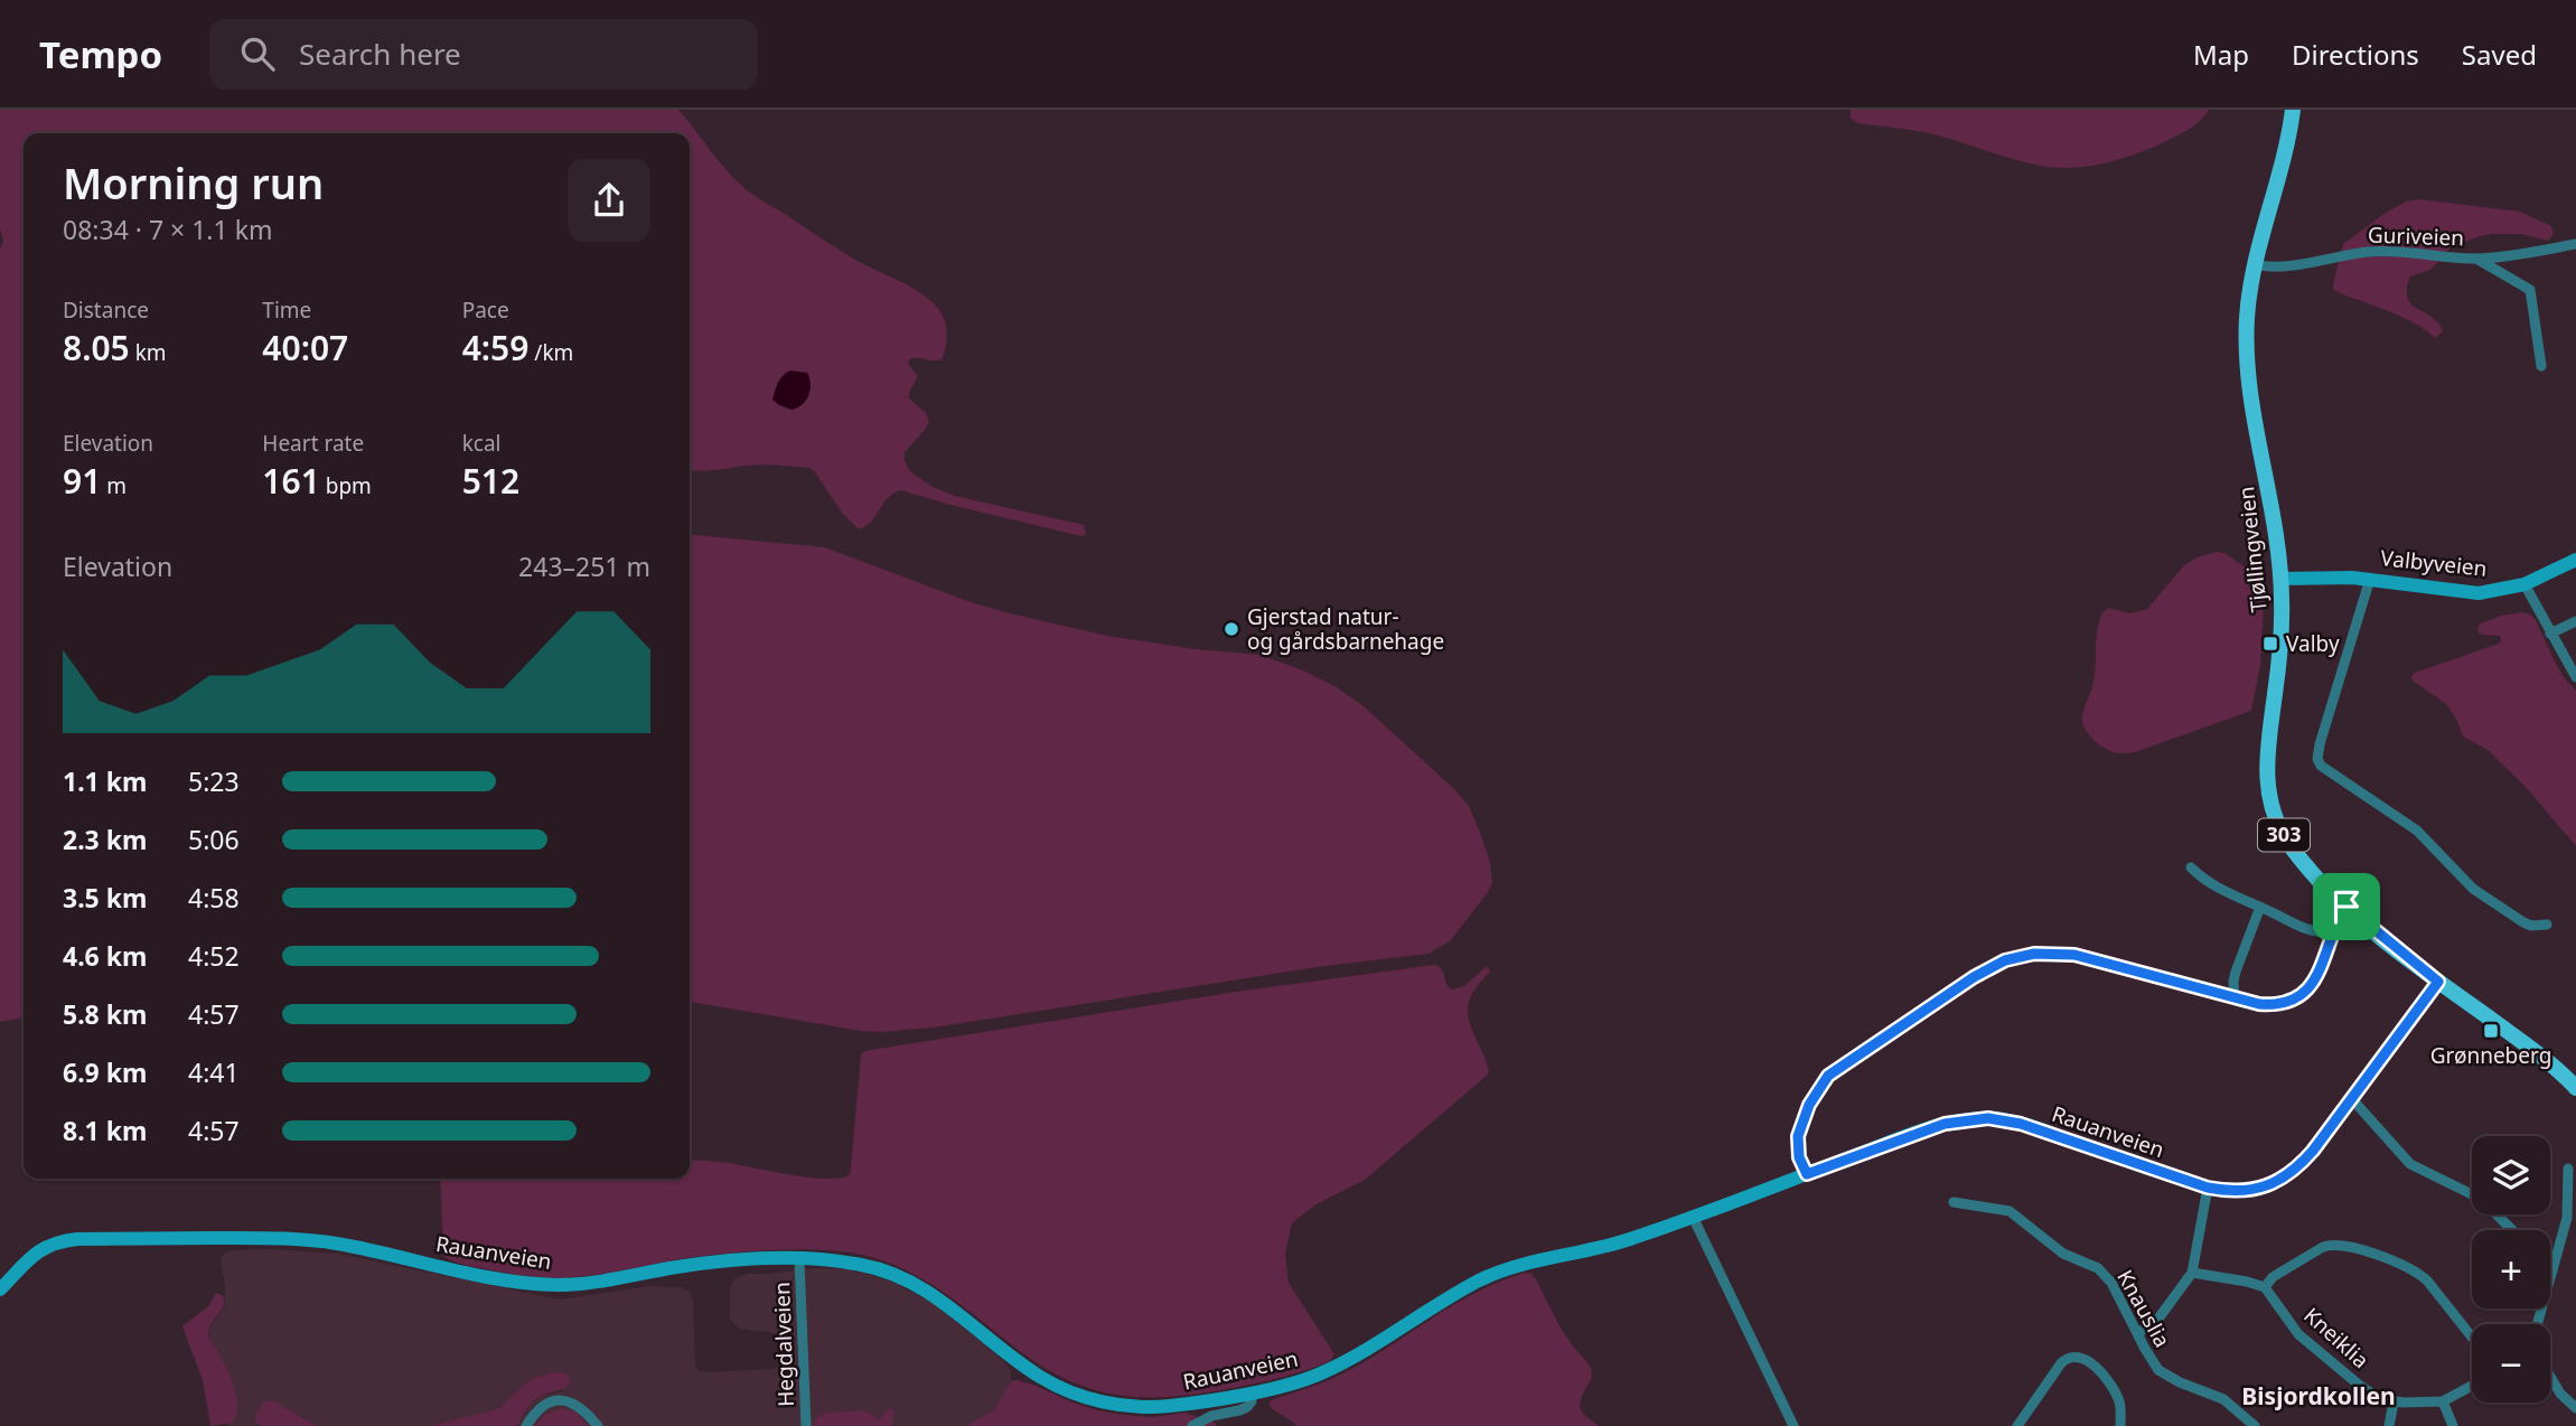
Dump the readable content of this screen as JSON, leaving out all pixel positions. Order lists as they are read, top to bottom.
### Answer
{
  "streets": {
    "main road": [
      "Tjøllingveien",
      "Valbyveien",
      "303",
      "Rauanveien"
    ],
    "street": [
      "Guriveien",
      "Knauslia",
      "Kneiklia",
      "Hegdalveien"
    ]
  },
  "crossings": [
    ["Guriveien", "Tjøllingveien"],
    ["Tjøllingveien", "Valbyveien"],
    ["Tjøllingveien", "Rauanveien"],
    ["Rauanveien", "Hegdalveien"]
  ],
  "districts": ["Bisjordkollen"],
  "places": {
    "other": ["Gjerstad natur- og gårdsbarnehage"],
    "transit": ["Valby", "Grønneberg"]
  },
  "page": {
    "header": "Tempo",
    "search": "Search here",
    "nav": ["Map", "Directions", "Saved"],
    "heading": ["Morning run", "08:34 · 7 × 1.1 km"],
    "stats": [
      ["Distance", "8.05 km"],
      ["Time", "40:07"],
      ["Pace", "4:59 /km"],
      ["Elevation", "91 m"],
      ["Heart rate", "161 bpm"],
      ["kcal", "512"]
    ],
    "chart": ["Elevation", "243–251 m"],
    "list": [
      {
        "name": "1.1 km",
        "note": "5:23"
      },
      {
        "name": "2.3 km",
        "note": "5:06"
      },
      {
        "name": "3.5 km",
        "note": "4:58"
      },
      {
        "name": "4.6 km",
        "note": "4:52"
      },
      {
        "name": "5.8 km",
        "note": "4:57"
      },
      {
        "name": "6.9 km",
        "note": "4:41"
      },
      {
        "name": "8.1 km",
        "note": "4:57"
      }
    ],
    "map_buttons": ["+", "−"]
  }
}
